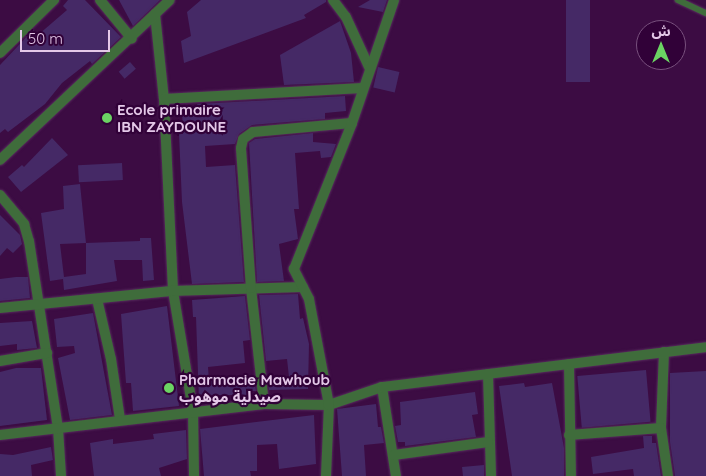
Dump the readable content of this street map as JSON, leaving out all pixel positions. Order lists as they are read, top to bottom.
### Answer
{
  "places": ["Ecole primaire IBN ZAYDOUNE", "Pharmacie Mawhoub صيدلية موهوب"],
  "scale_bar": "50 m",
  "north": "top"
}
